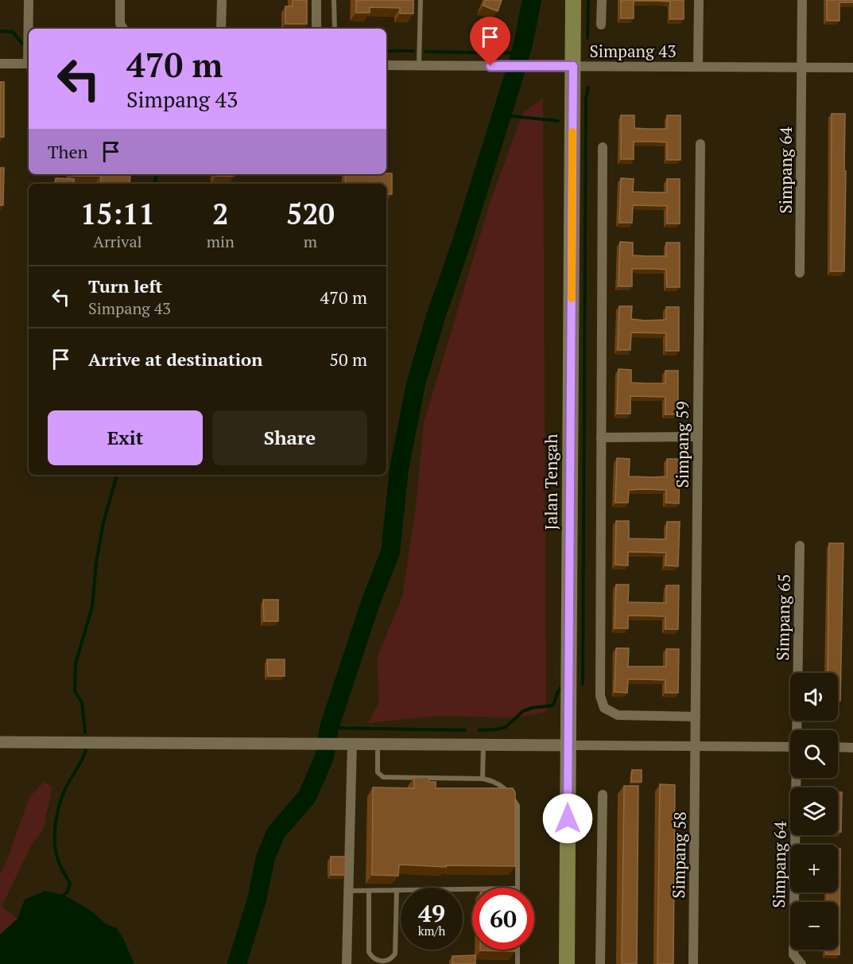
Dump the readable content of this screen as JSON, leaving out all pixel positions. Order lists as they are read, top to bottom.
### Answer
{
  "streets": {
    "main road": ["Jalan Tengah"],
    "street": [
      "Simpang 43",
      "Simpang 64",
      "Simpang 59",
      "Simpang 65",
      "Simpang 58"
    ]
  },
  "crossings": [
    ["Simpang 43", "Simpang 64"],
    ["Simpang 43", "Jalan Tengah"],
    ["Simpang 59", "Simpang 58"]
  ],
  "page": {
    "turn": ["470 m", "Simpang 43"],
    "then": "Then",
    "eta": [
      "15:11",
      "Arrival",
      "2",
      "min",
      "520",
      "m"
    ],
    "list": [
      {
        "name": "Turn left",
        "note": "Simpang 43",
        "value": "470 m"
      },
      {
        "name": "Arrive at destination",
        "value": "50 m"
      }
    ],
    "buttons": ["Exit", "Share"],
    "map_buttons": ["+", "−"],
    "speed": "49 km/h",
    "limit": "60"
  }
}
